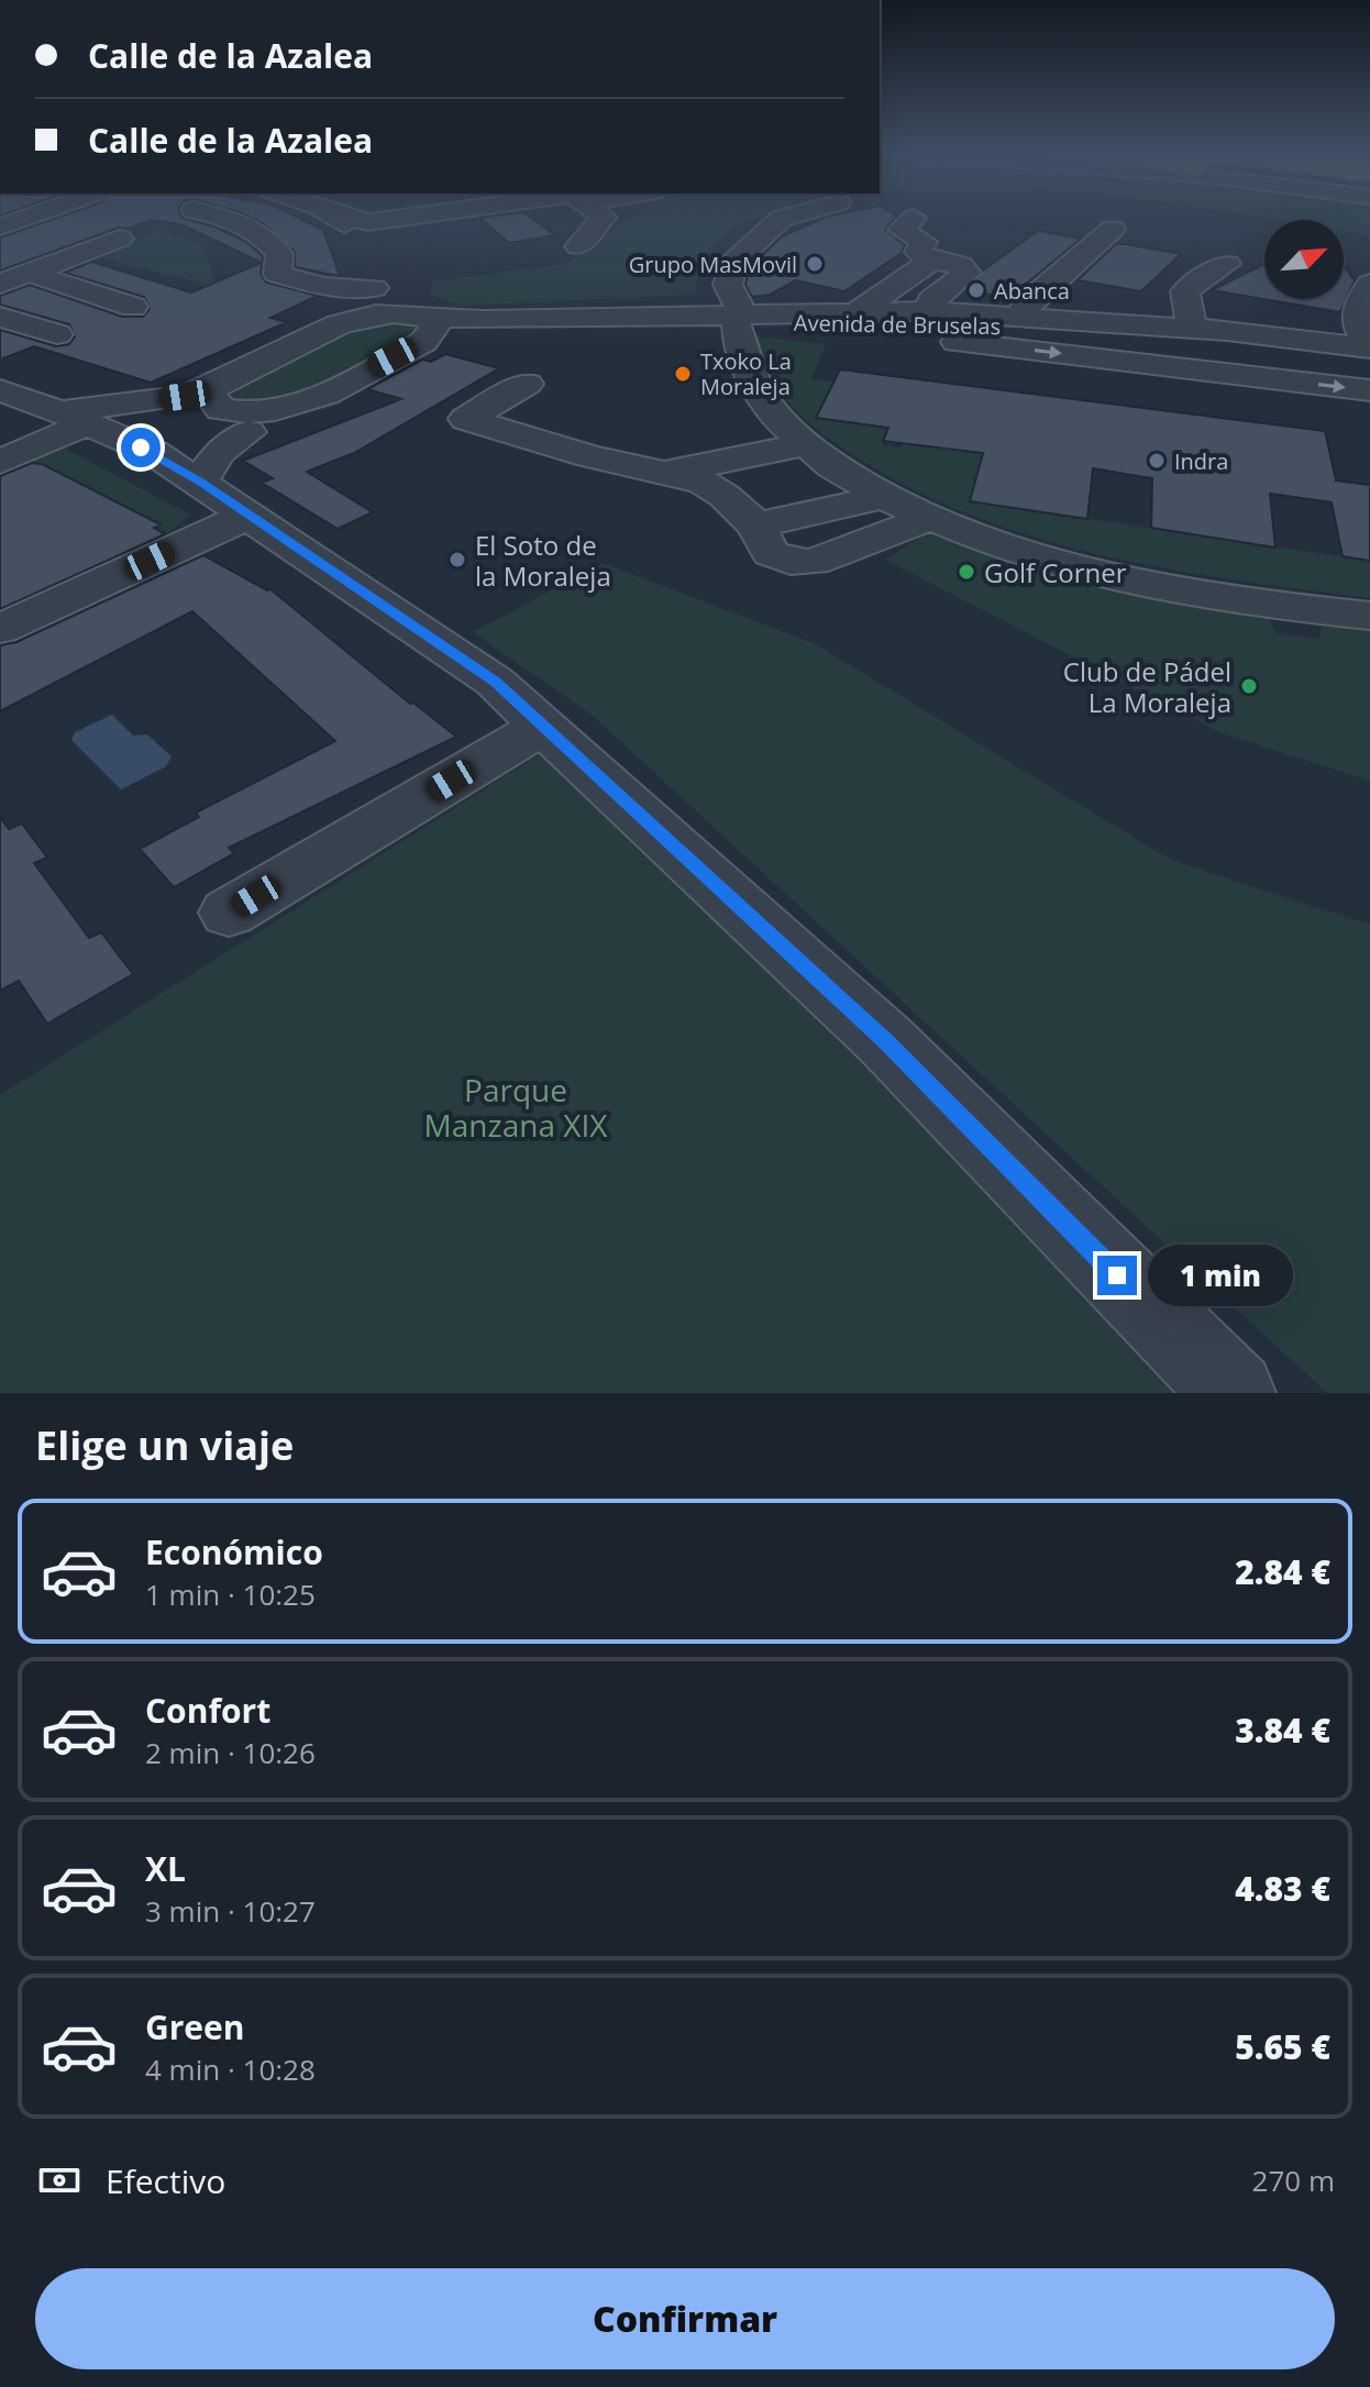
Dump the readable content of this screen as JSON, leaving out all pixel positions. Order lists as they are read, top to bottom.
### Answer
{
  "streets": {
    "street": ["Avenida de Bruselas"]
  },
  "parks": ["Parque Manzana XIX"],
  "places": [
    "Grupo MasMovil",
    "Abanca",
    "Txoko La Moraleja",
    "Indra",
    "El Soto de la Moraleja",
    "Golf Corner",
    "Club de Pádel La Moraleja"
  ],
  "north": "top right",
  "page": {
    "banner": ["Calle de la Azalea", "Calle de la Azalea"],
    "bubble": "1 min",
    "heading": "Elige un viaje",
    "list": [
      {
        "name": "Económico",
        "note": "1 min · 10:25",
        "value": "2.84 €"
      },
      {
        "name": "Confort",
        "note": "2 min · 10:26",
        "value": "3.84 €"
      },
      {
        "name": "XL",
        "note": "3 min · 10:27",
        "value": "4.83 €"
      },
      {
        "name": "Green",
        "note": "4 min · 10:28",
        "value": "5.65 €"
      }
    ],
    "pay": ["Efectivo", "270 m"],
    "buttons": "Confirmar"
  }
}
